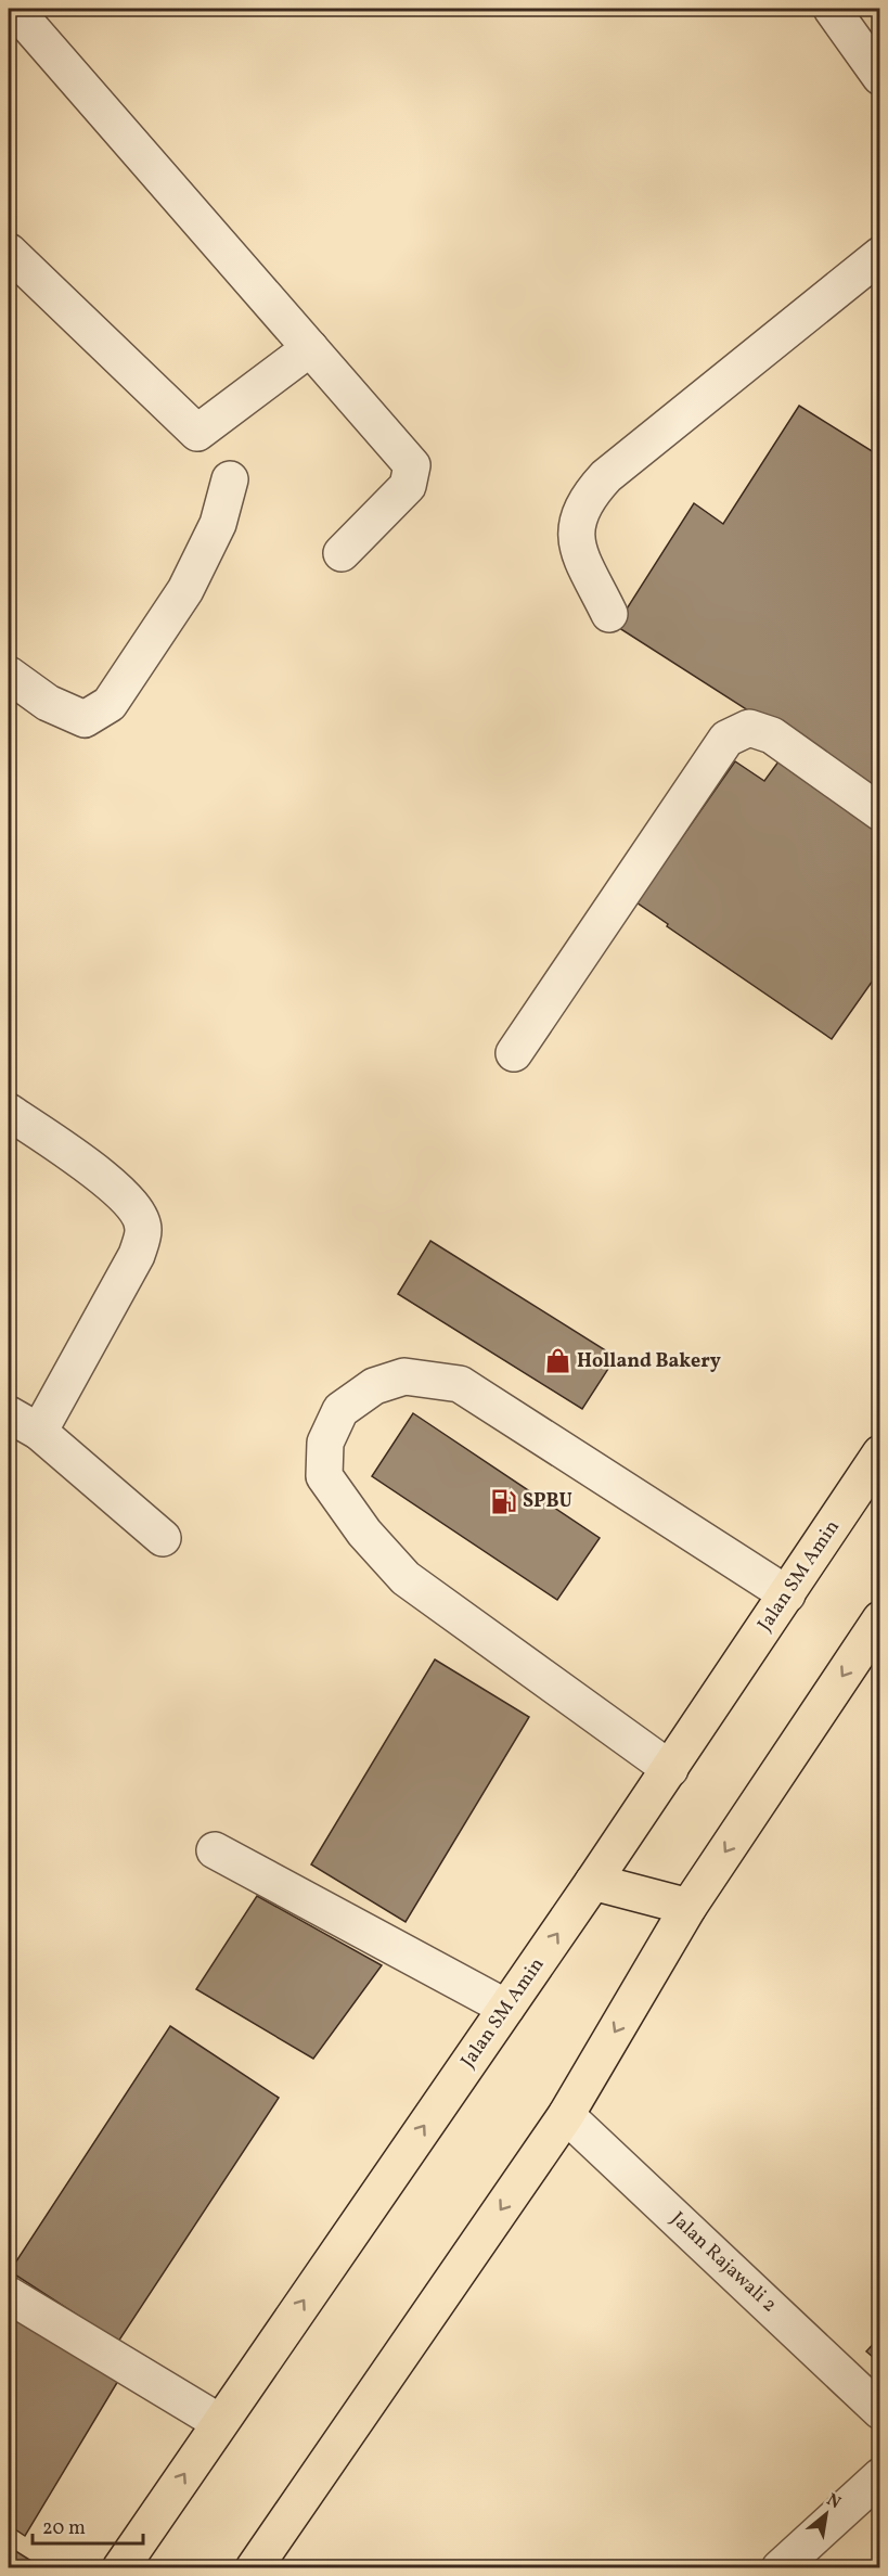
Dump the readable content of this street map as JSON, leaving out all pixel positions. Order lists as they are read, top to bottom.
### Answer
{
  "streets": {
    "main road": ["Jalan SM Amin"],
    "street": ["Jalan Rajawali 2"]
  },
  "places": {
    "shop": ["Holland Bakery"],
    "fuel station": ["SPBU"]
  },
  "scale_bar": "20 m",
  "north": "top right"
}
